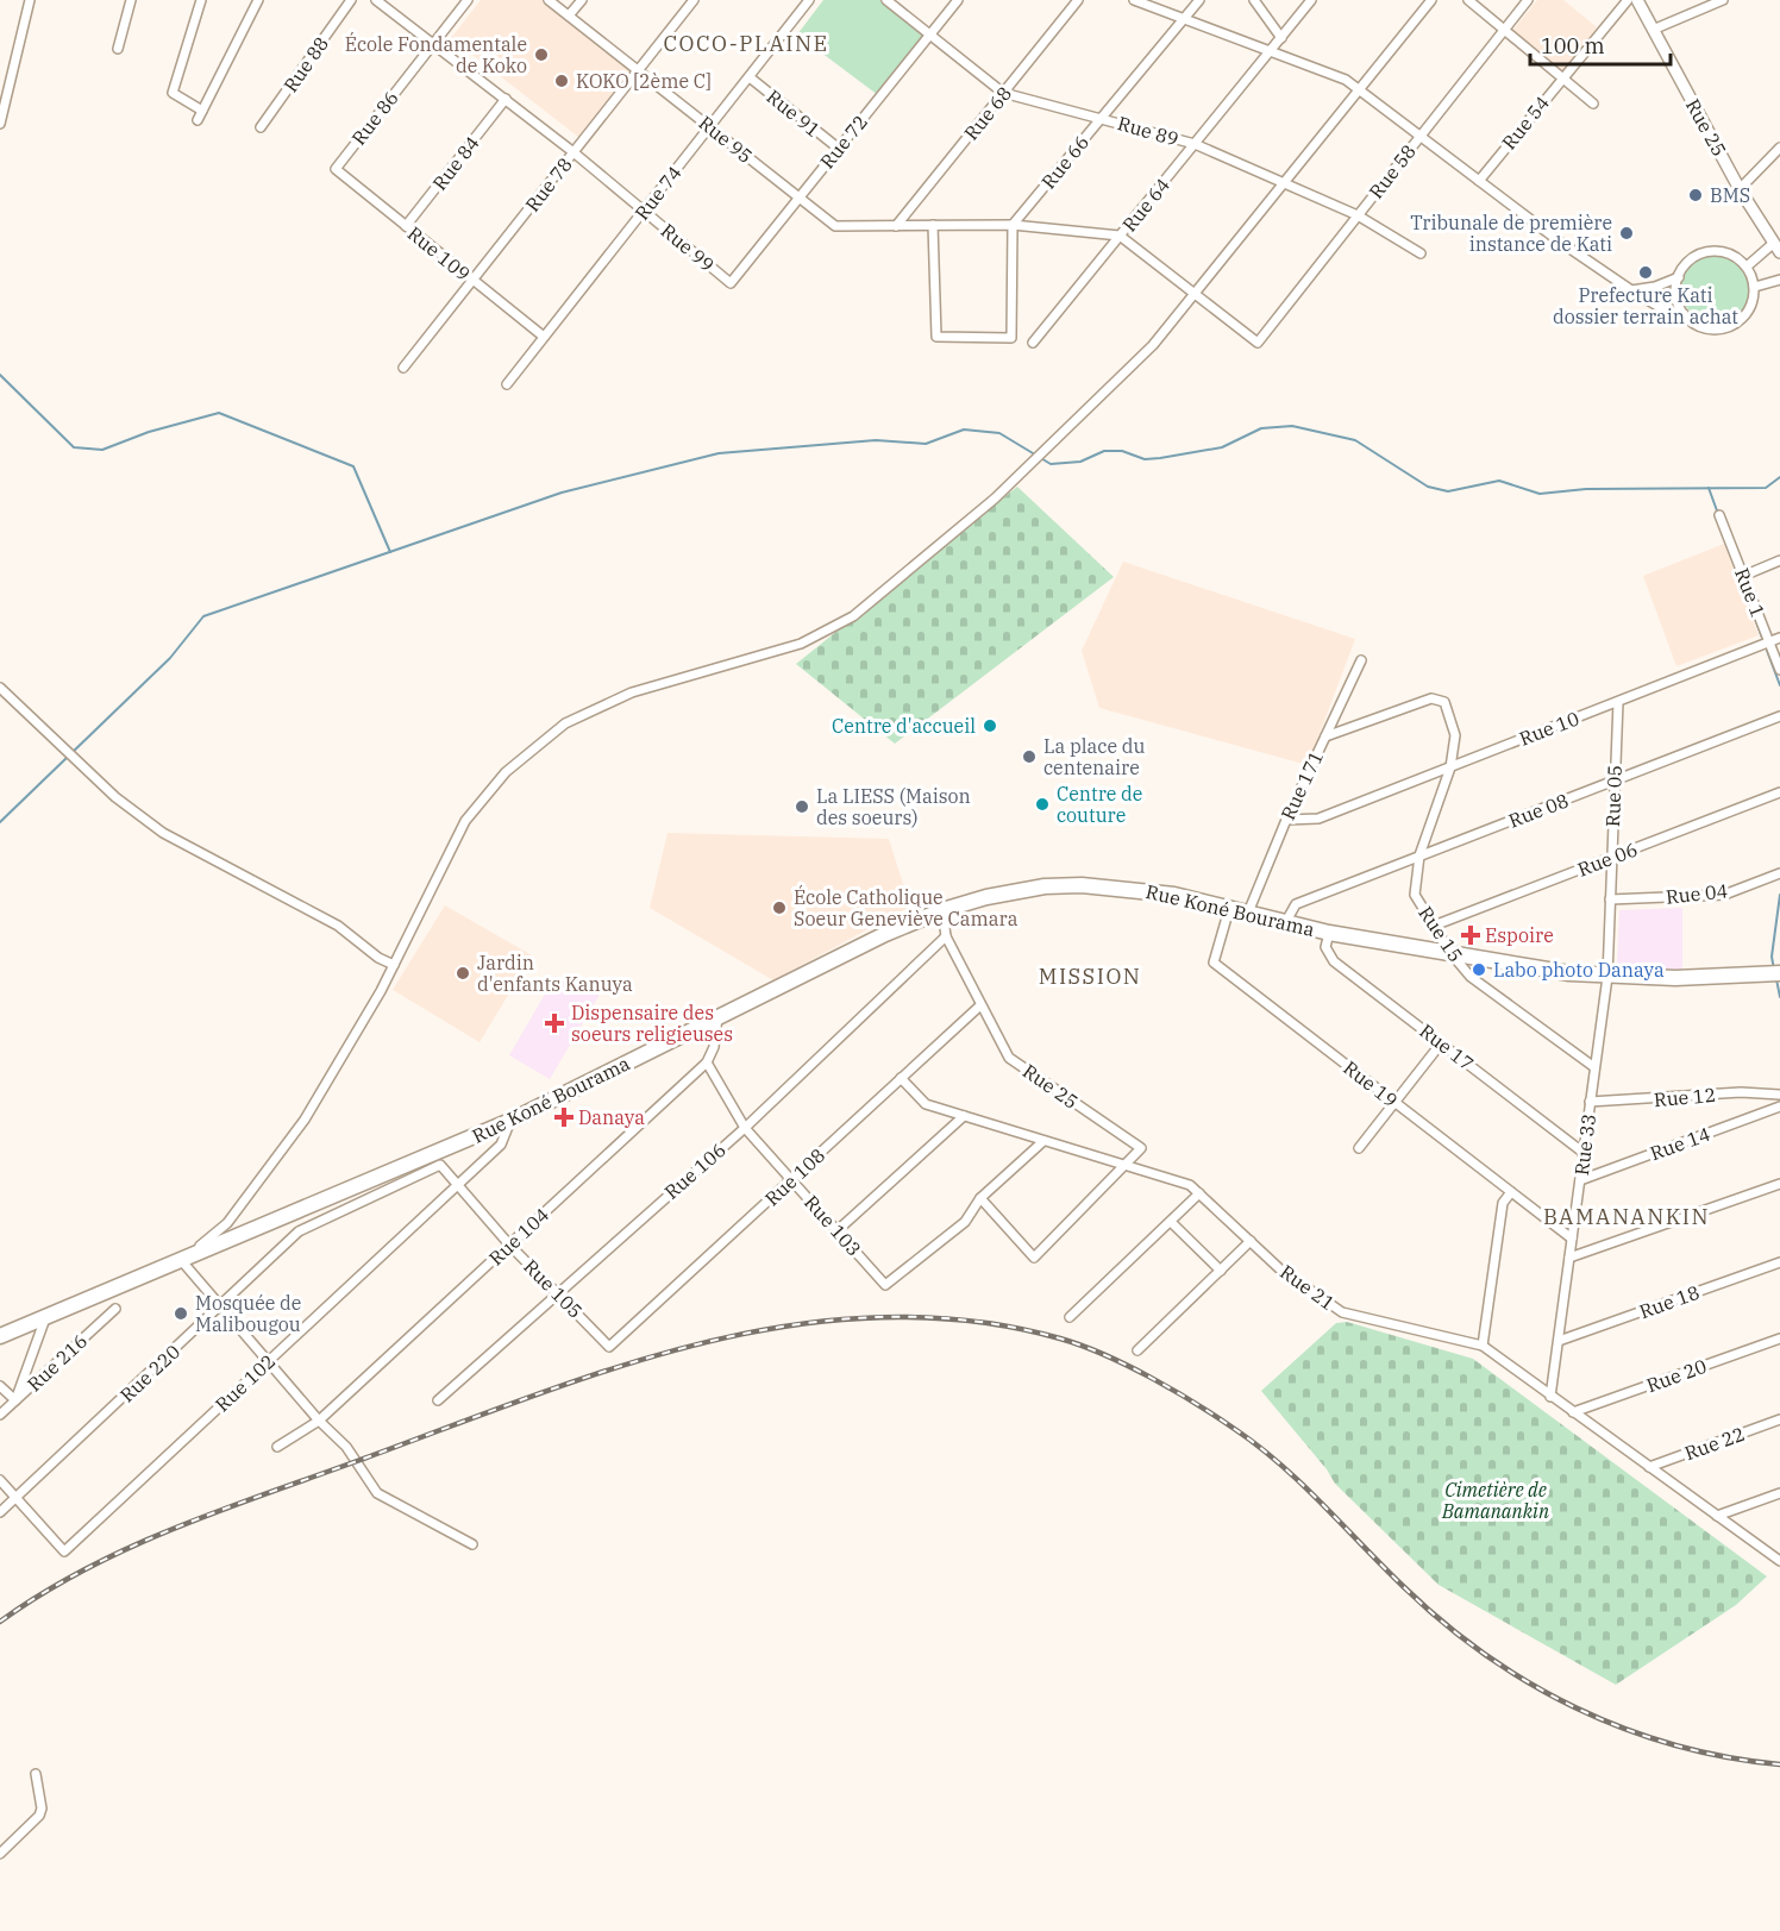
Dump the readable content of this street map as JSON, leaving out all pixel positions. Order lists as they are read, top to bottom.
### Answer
{
  "streets": {
    "highway": ["Rue Koné Bourama"],
    "street": [
      "Rue 88",
      "Rue 91",
      "Rue 68",
      "Rue 86",
      "Rue 54",
      "Rue 25",
      "Rue 89",
      "Rue 95",
      "Rue 72",
      "Rue 66",
      "Rue 84",
      "Rue 58",
      "Rue 78",
      "Rue 74",
      "Rue 64",
      "Rue 99",
      "Rue 109",
      "Rue 1",
      "Rue 10",
      "Rue 171",
      "Rue 05",
      "Rue 08",
      "Rue 06",
      "Rue 04",
      "Rue 15",
      "Rue 17",
      "Rue 19",
      "Rue 12",
      "Rue 14",
      "Rue 33",
      "Rue 106",
      "Rue 108",
      "Rue 103",
      "Rue 104",
      "Rue 21",
      "Rue 105",
      "Rue 18",
      "Rue 216",
      "Rue 220",
      "Rue 20",
      "Rue 102",
      "Rue 22"
    ]
  },
  "crossings": [
    ["Rue 91", "Rue 72"],
    ["Rue 91", "Rue 74"],
    ["Rue 68", "Rue 89"],
    ["Rue 68", "Rue 95"],
    ["Rue 86", "Rue 99"],
    ["Rue 86", "Rue 109"],
    ["Rue 25", "Rue Koné Bourama"],
    ["Rue 25", "Rue 106"],
    ["Rue 25", "Rue 108"],
    ["Rue 25", "Rue 21"],
    ["Rue 89", "Rue 72"],
    ["Rue 89", "Rue 66"],
    ["Rue 89", "Rue 58"],
    ["Rue 89", "Rue 64"],
    ["Rue 95", "Rue 72"],
    ["Rue 95", "Rue 78"],
    ["Rue 95", "Rue 74"],
    ["Rue 72", "Rue 99"],
    ["Rue 84", "Rue 99"],
    ["Rue 84", "Rue 109"],
    ["Rue 78", "Rue 99"],
    ["Rue 78", "Rue 109"],
    ["Rue 74", "Rue 99"],
    ["Rue 74", "Rue 109"],
    ["Rue 1", "Rue 10"],
    ["Rue 10", "Rue 171"],
    ["Rue 10", "Rue 05"],
    ["Rue 10", "Rue 15"],
    ["Rue 171", "Rue Koné Bourama"],
    ["Rue 171", "Rue 15"],
    ["Rue 05", "Rue 08"],
    ["Rue 05", "Rue 06"],
    ["Rue 05", "Rue 04"],
    ["Rue 05", "Rue Koné Bourama"],
    ["Rue 05", "Rue 33"],
    ["Rue 08", "Rue Koné Bourama"],
    ["Rue 08", "Rue 15"],
    ["Rue 06", "Rue 15"],
    ["Rue Koné Bourama", "Rue 15"],
    ["Rue Koné Bourama", "Rue 17"],
    ["Rue Koné Bourama", "Rue 19"],
    ["Rue Koné Bourama", "Rue 33"],
    ["Rue Koné Bourama", "Rue 104"],
    ["Rue Koné Bourama", "Rue 102"],
    ["Rue 15", "Rue 33"],
    ["Rue 17", "Rue 33"],
    ["Rue 19", "Rue 33"],
    ["Rue 12", "Rue 33"],
    ["Rue 14", "Rue 33"],
    ["Rue 33", "Rue 21"],
    ["Rue 33", "Rue 18"],
    ["Rue 106", "Rue 103"],
    ["Rue 106", "Rue 105"],
    ["Rue 108", "Rue 103"],
    ["Rue 108", "Rue 21"],
    ["Rue 108", "Rue 105"],
    ["Rue 103", "Rue 104"],
    ["Rue 104", "Rue 105"],
    ["Rue 21", "Rue 20"],
    ["Rue 21", "Rue 22"],
    ["Rue 105", "Rue 220"],
    ["Rue 105", "Rue 102"],
    ["Rue 220", "Rue 102"]
  ],
  "districts": ["COCO-PLAINE", "MISSION", "BAMANANKIN"],
  "parks": ["Cimetière de Bamanankin"],
  "places": {
    "other": [
      "École Fondamentale de Koko",
      "KOKO [2ème C]",
      "BMS",
      "Tribunale de première instance de Kati",
      "Prefecture Kati dossier terrain achat",
      "Centre d'accueil",
      "La place du centenaire",
      "Centre de couture",
      "La LIESS (Maison des soeurs)",
      "École Catholique Soeur Geneviève Camara",
      "Labo photo Danaya",
      "Jardin d'enfants Kanuya",
      "Mosquée de Malibougou"
    ],
    "health": ["Espoire", "Dispensaire des soeurs religieuses", "Danaya"]
  },
  "scale_bar": "100 m"
}
